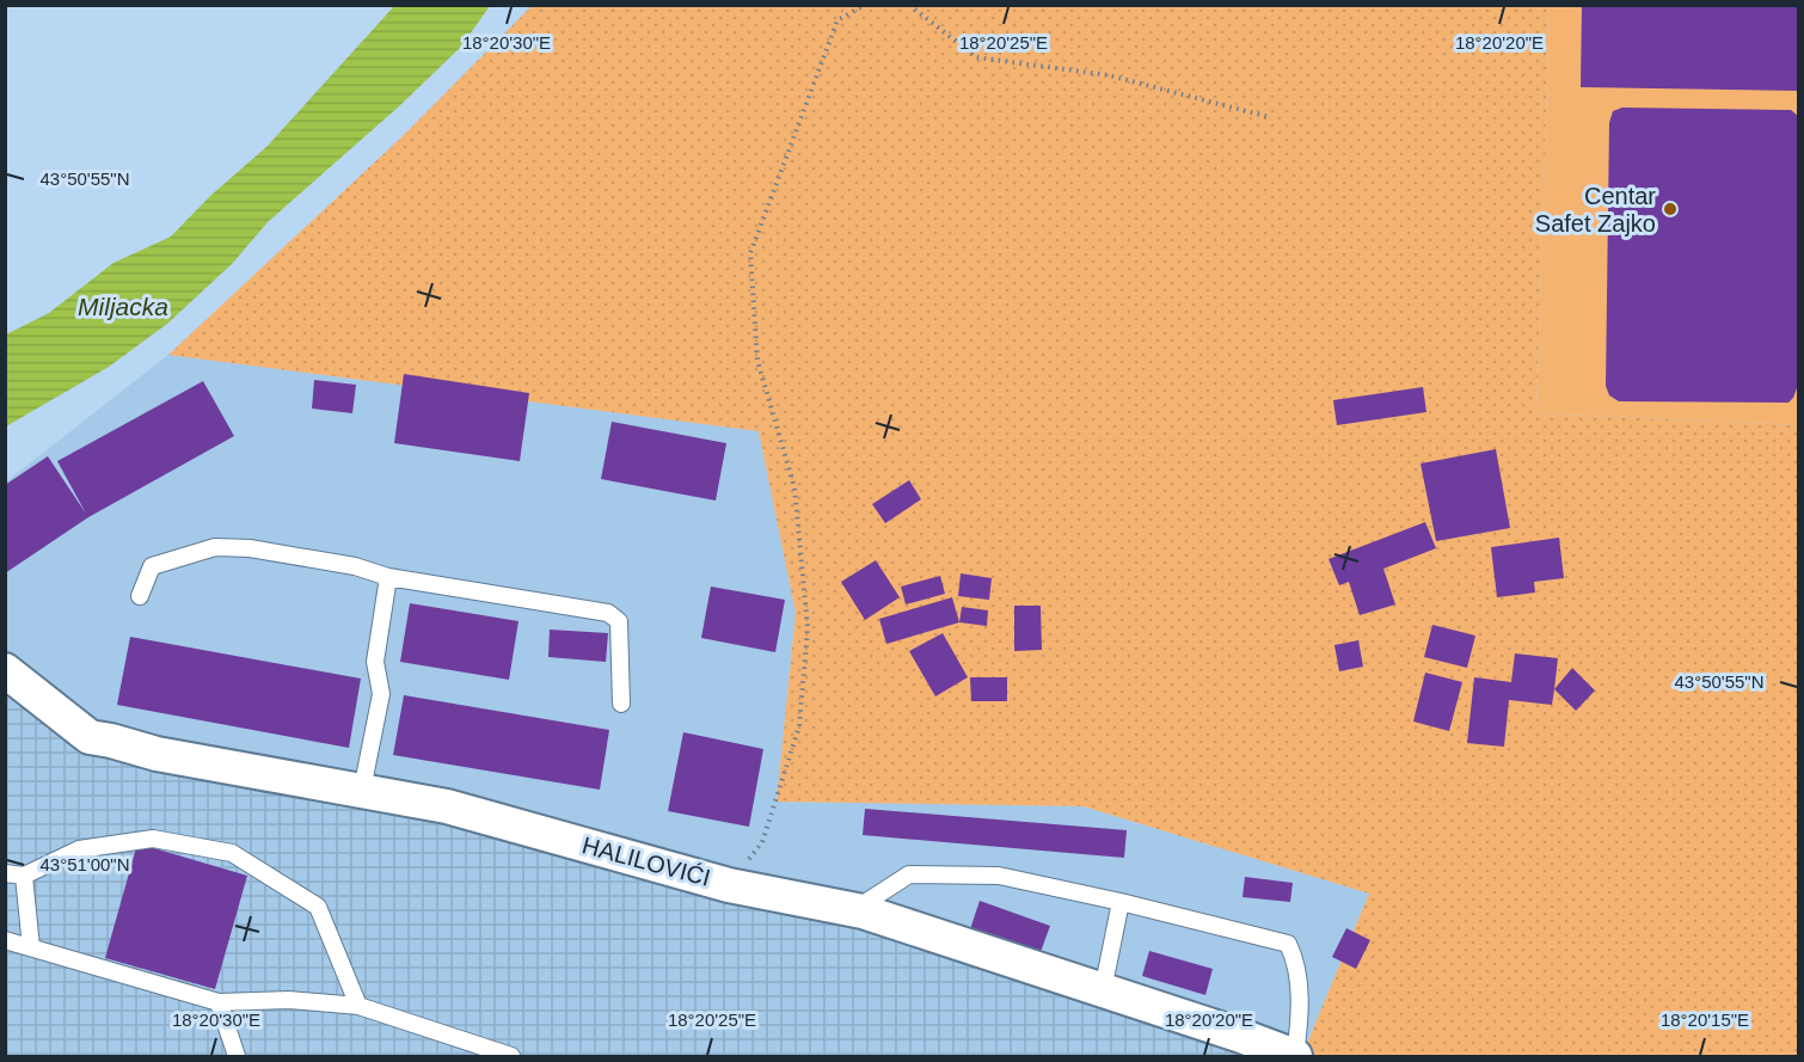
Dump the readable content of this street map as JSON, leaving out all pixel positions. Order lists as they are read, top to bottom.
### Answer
{
  "streets": {
    "street": ["HALILOVIĆI"]
  },
  "water": ["Miljacka"],
  "places": ["Centar Safet Zajko"],
  "coordinates": [
    "18°20'30\"E",
    "18°20'25\"E",
    "18°20'20\"E",
    "43°50'55\"N",
    "43°51'00\"N",
    "18°20'15\"E"
  ]
}
